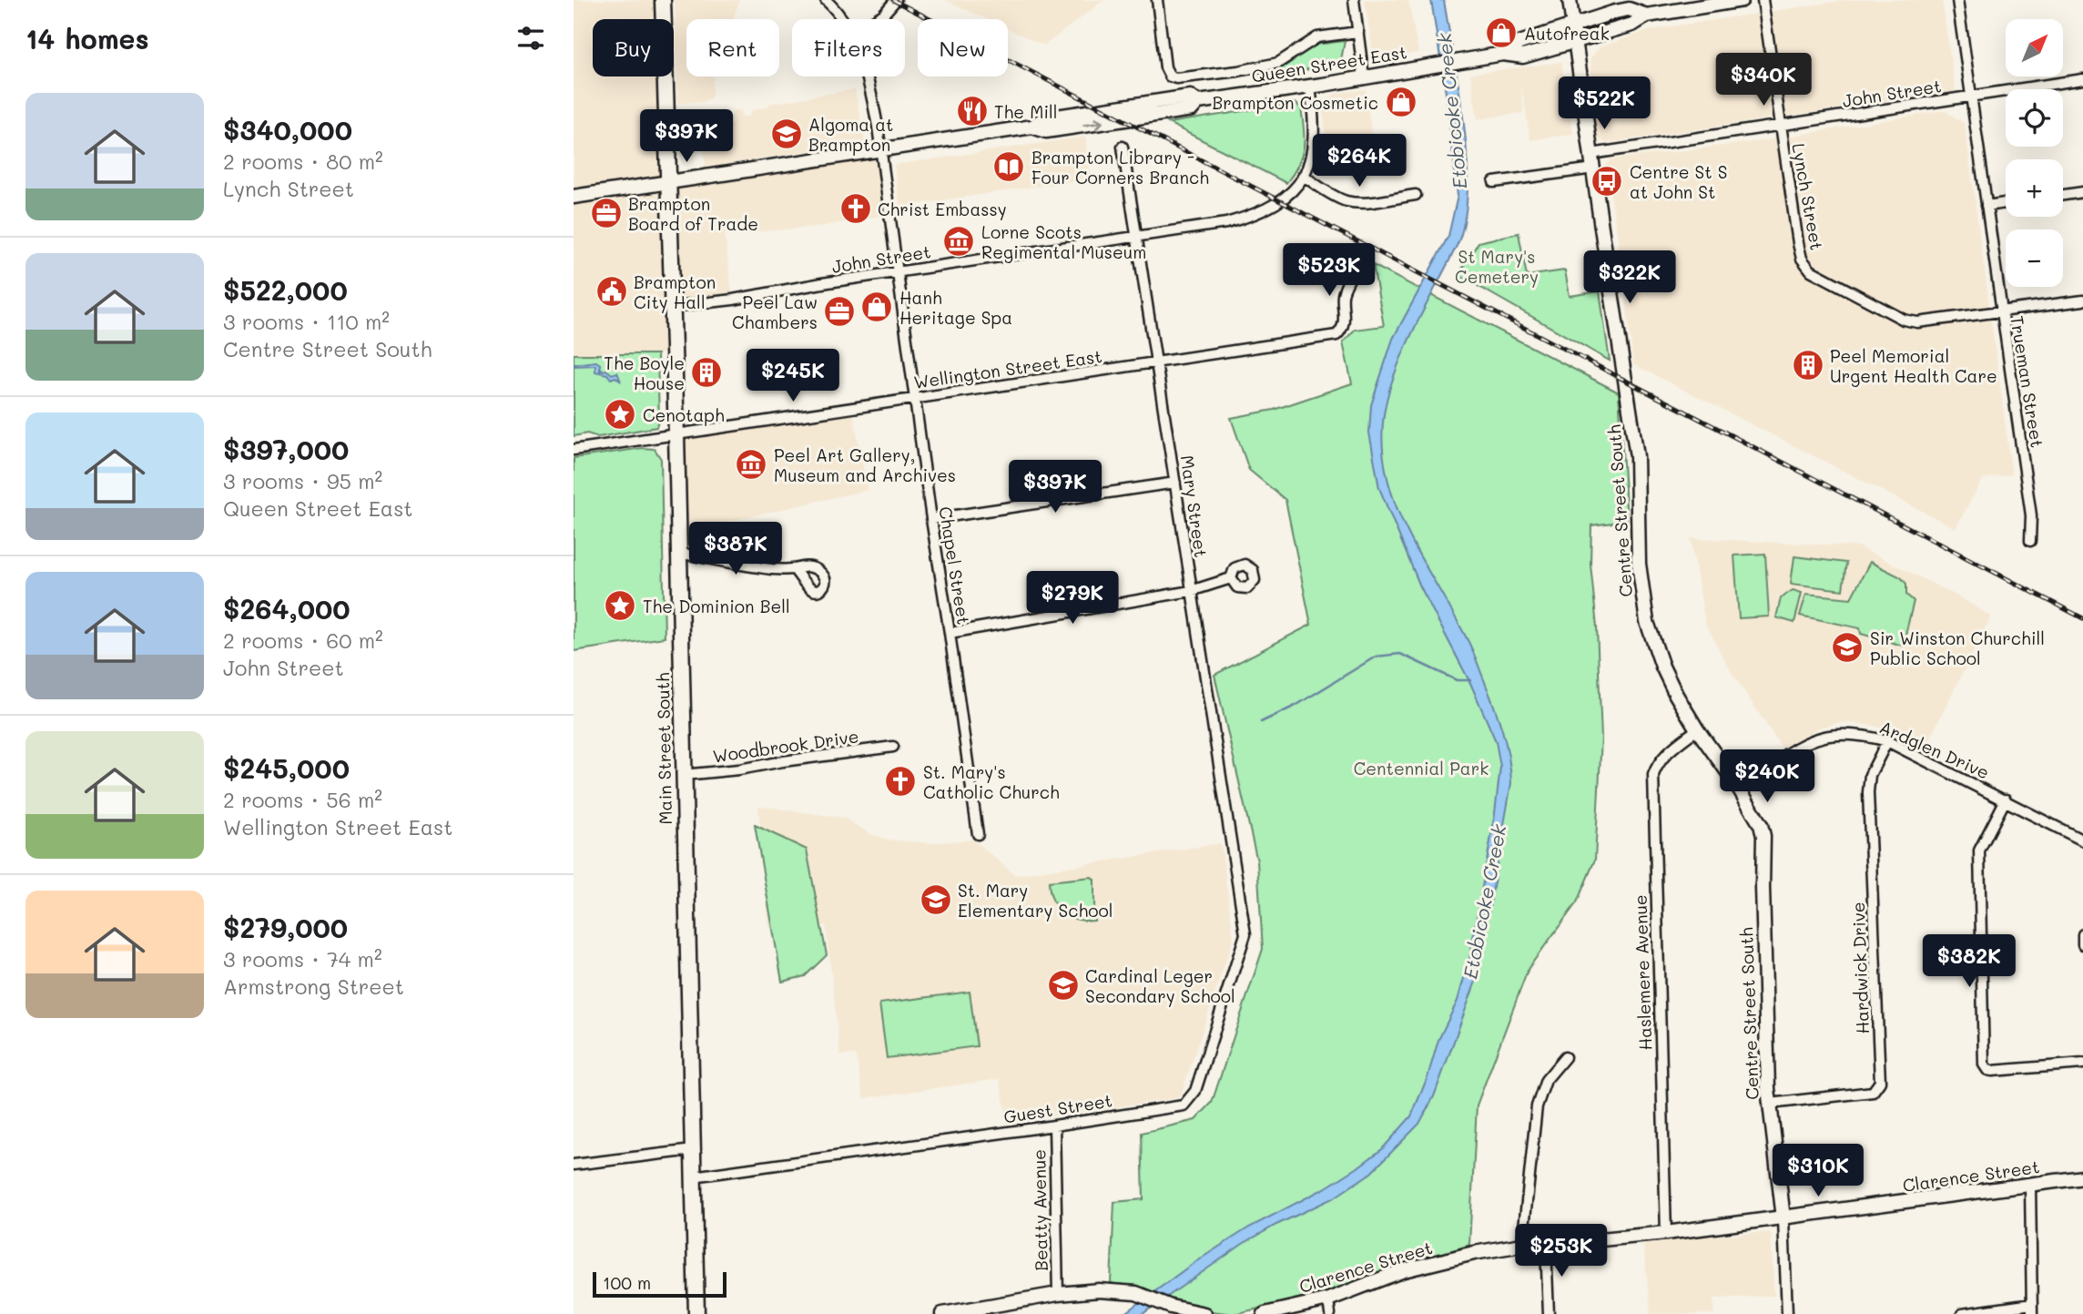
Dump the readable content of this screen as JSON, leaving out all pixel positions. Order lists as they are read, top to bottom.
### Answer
{
  "streets": {
    "main road": ["Main Street South"],
    "street": [
      "Queen Street East",
      "John Street",
      "Lynch Street",
      "Wellington Street East",
      "Trueman Street",
      "Mary Street",
      "Centre Street South",
      "Chapel Street",
      "Woodbrook Drive",
      "Ardglen Drive",
      "Hardwick Drive",
      "Haslemere Avenue",
      "Guest Street",
      "Clarence Street",
      "Beatty Avenue"
    ]
  },
  "crossings": [
    ["Queen Street East", "Centre Street South"],
    ["Queen Street East", "Chapel Street"],
    ["Queen Street East", "Main Street South"],
    ["John Street", "Lynch Street"],
    ["John Street", "Trueman Street"],
    ["John Street", "Mary Street"],
    ["John Street", "Centre Street South"],
    ["John Street", "Chapel Street"],
    ["John Street", "Main Street South"],
    ["Lynch Street", "Trueman Street"],
    ["Wellington Street East", "Mary Street"],
    ["Wellington Street East", "Chapel Street"],
    ["Wellington Street East", "Main Street South"],
    ["Mary Street", "Guest Street"],
    ["Centre Street South", "Ardglen Drive"],
    ["Centre Street South", "Hardwick Drive"],
    ["Centre Street South", "Haslemere Avenue"],
    ["Centre Street South", "Clarence Street"],
    ["Woodbrook Drive", "Main Street South"],
    ["Main Street South", "Guest Street"],
    ["Ardglen Drive", "Hardwick Drive"],
    ["Haslemere Avenue", "Clarence Street"],
    ["Guest Street", "Beatty Avenue"]
  ],
  "water": ["Etobicoke Creek"],
  "parks": ["St Mary's Cemetery", "Centennial Park"],
  "places": {
    "shop": ["Autofreak", "Brampton Cosmetic", "Hanh Heritage Spa"],
    "restaurant": ["The Mill"],
    "school or university": [
      "Algoma at Brampton",
      "Sir Winston Churchill Public School",
      "St. Mary Elementary School",
      "Cardinal Leger Secondary School"
    ],
    "library": ["Brampton Library - Four Corners Branch"],
    "bus stop": ["Centre St S at John St"],
    "church": ["Christ Embassy", "St. Mary's Catholic Church"],
    "office": ["Brampton Board of Trade", "Peel Law Chambers"],
    "museum": ["Lorne Scots Regimental Museum", "Peel Art Gallery, Museum and Archives"],
    "public building": ["Brampton City Hall"],
    "building": ["Peel Memorial Urgent Health Care", "The Boyle House"],
    "place": ["Cenotaph", "The Dominion Bell"]
  },
  "scale_bar": "100 m",
  "north": "top right",
  "page": {
    "heading": "14 homes",
    "map_buttons": ["+", "−"],
    "chip": [
      "Buy",
      "Rent",
      "Filters",
      "New"
    ],
    "price": [
      "$340K",
      "$522K",
      "$397K",
      "$264K",
      "$523K",
      "$322K",
      "$245K",
      "$397K",
      "$387K",
      "$279K",
      "$240K",
      "$382K",
      "$310K",
      "$253K"
    ],
    "list": [
      {
        "name": "$340,000",
        "note": "2 rooms · 80 m² · Lynch Street"
      },
      {
        "name": "$522,000",
        "note": "3 rooms · 110 m² · Centre Street South"
      },
      {
        "name": "$397,000",
        "note": "3 rooms · 95 m² · Queen Street East"
      },
      {
        "name": "$264,000",
        "note": "2 rooms · 60 m² · John Street"
      },
      {
        "name": "$245,000",
        "note": "2 rooms · 56 m² · Wellington Street East"
      },
      {
        "name": "$279,000",
        "note": "3 rooms · 74 m² · Armstrong Street"
      }
    ],
    "scale": "100 m"
  }
}
